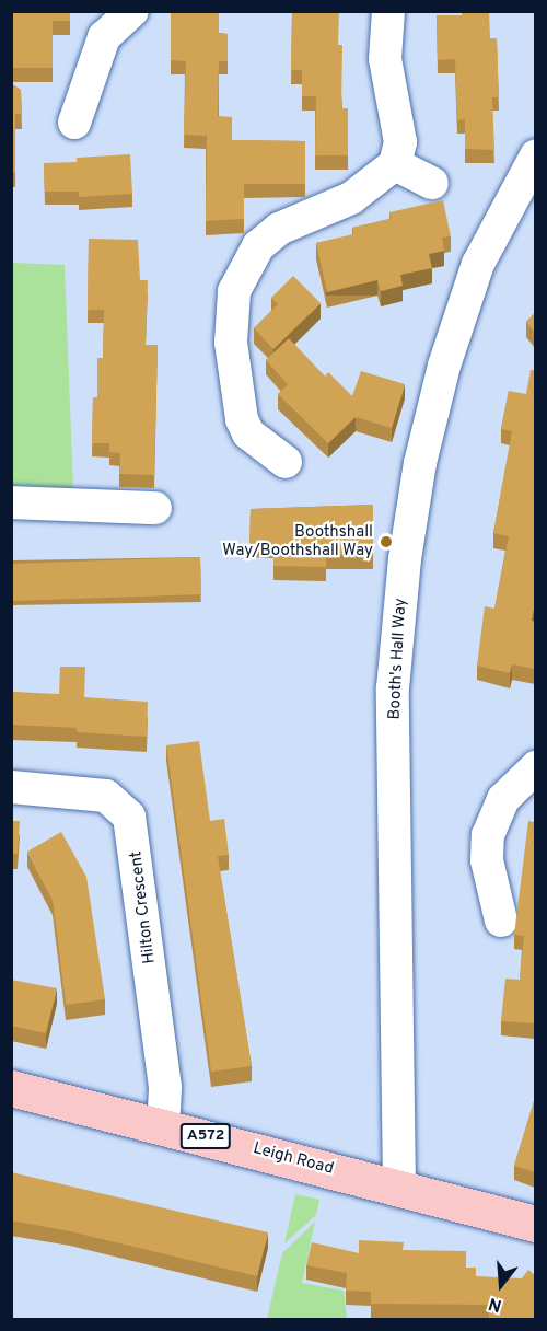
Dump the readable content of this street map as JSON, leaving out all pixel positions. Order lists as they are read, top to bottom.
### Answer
{
  "streets": {
    "main road": ["A572", "Leigh Road"],
    "street": ["Booth's Hall Way", "Hilton Crescent"]
  },
  "crossings": [
    ["Booth's Hall Way", "Leigh Road"],
    ["Hilton Crescent", "Leigh Road"]
  ],
  "places": ["Boothshall Way/Boothshall Way"],
  "north": "bottom"
}
